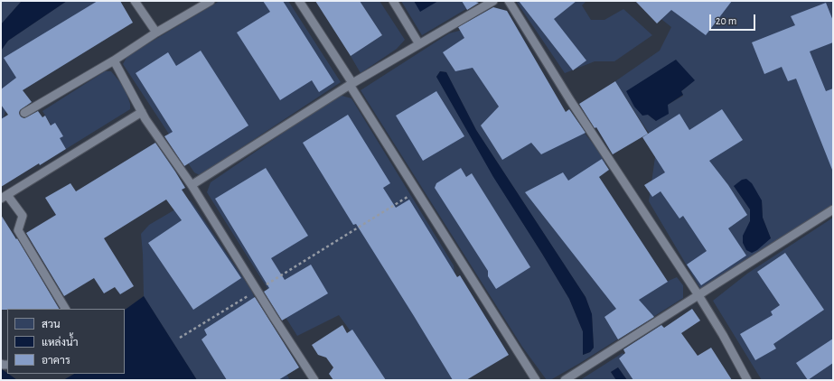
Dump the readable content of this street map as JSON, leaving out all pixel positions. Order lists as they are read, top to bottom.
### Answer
{
  "legend": ["สวน", "แหล่งน้ำ", "อาคาร"],
  "scale_bar": "20 m"
}
